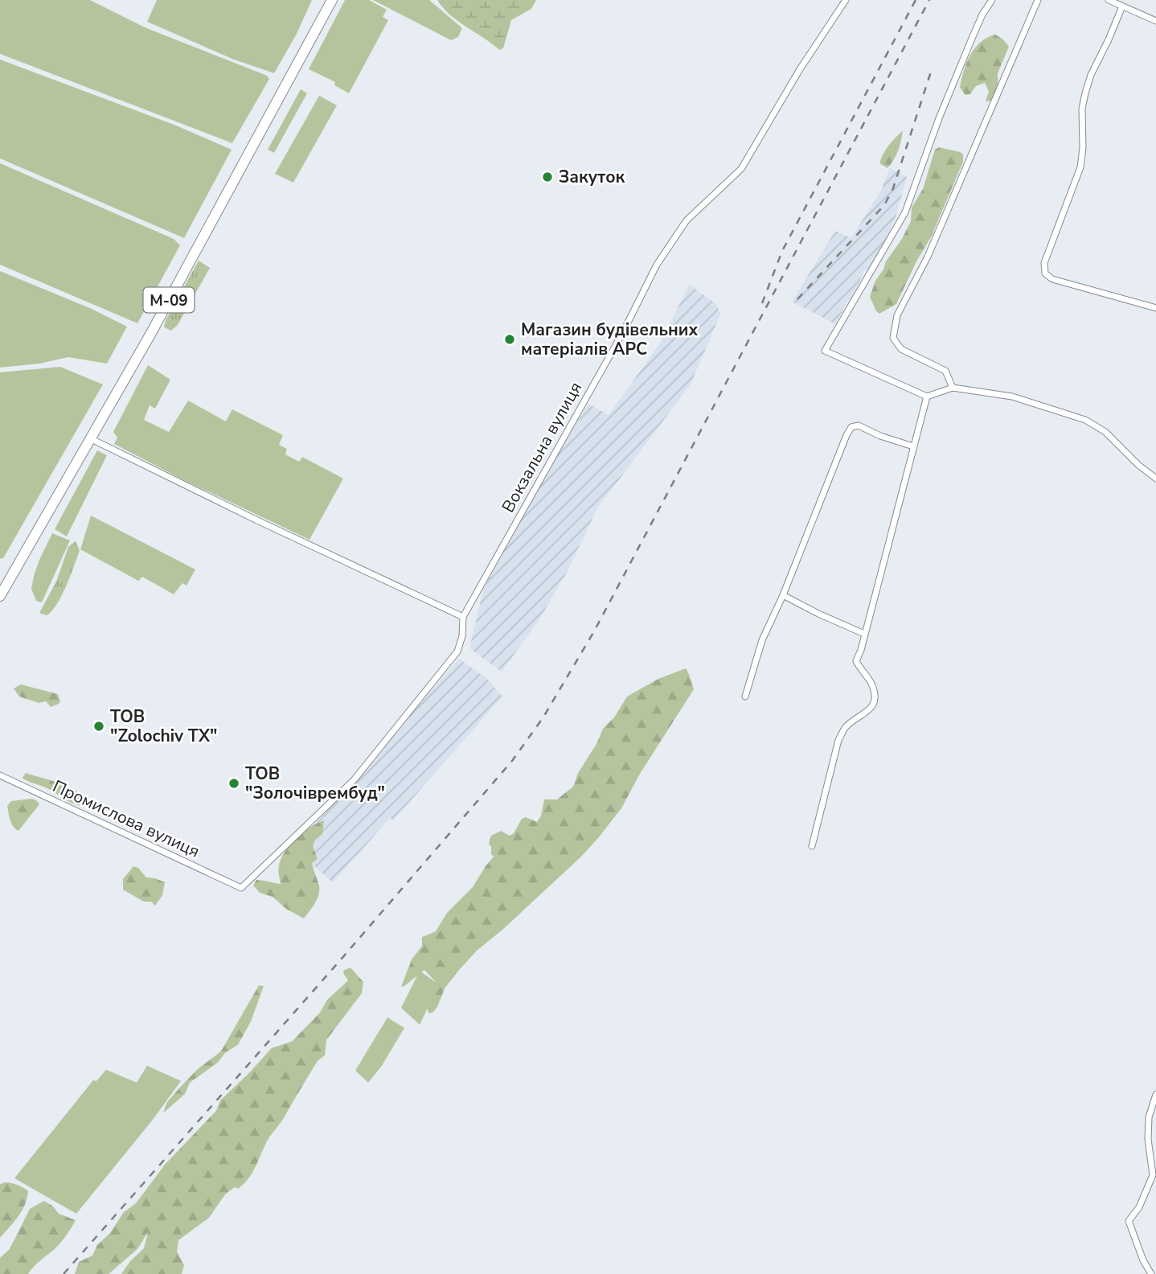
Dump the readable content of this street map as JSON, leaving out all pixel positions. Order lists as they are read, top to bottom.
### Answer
{
  "streets": {
    "highway": ["М-09"],
    "street": ["Вокзальна вулиця", "Промислова вулиця"]
  },
  "crossings": [
    ["Вокзальна вулиця", "Промислова вулиця"]
  ],
  "places": [
    "Закуток",
    "Магазин будівельних матеріалів APC",
    "ТОВ \"Zolochiv TX\"",
    "ТОВ \"Золочіврембуд\""
  ]
}
